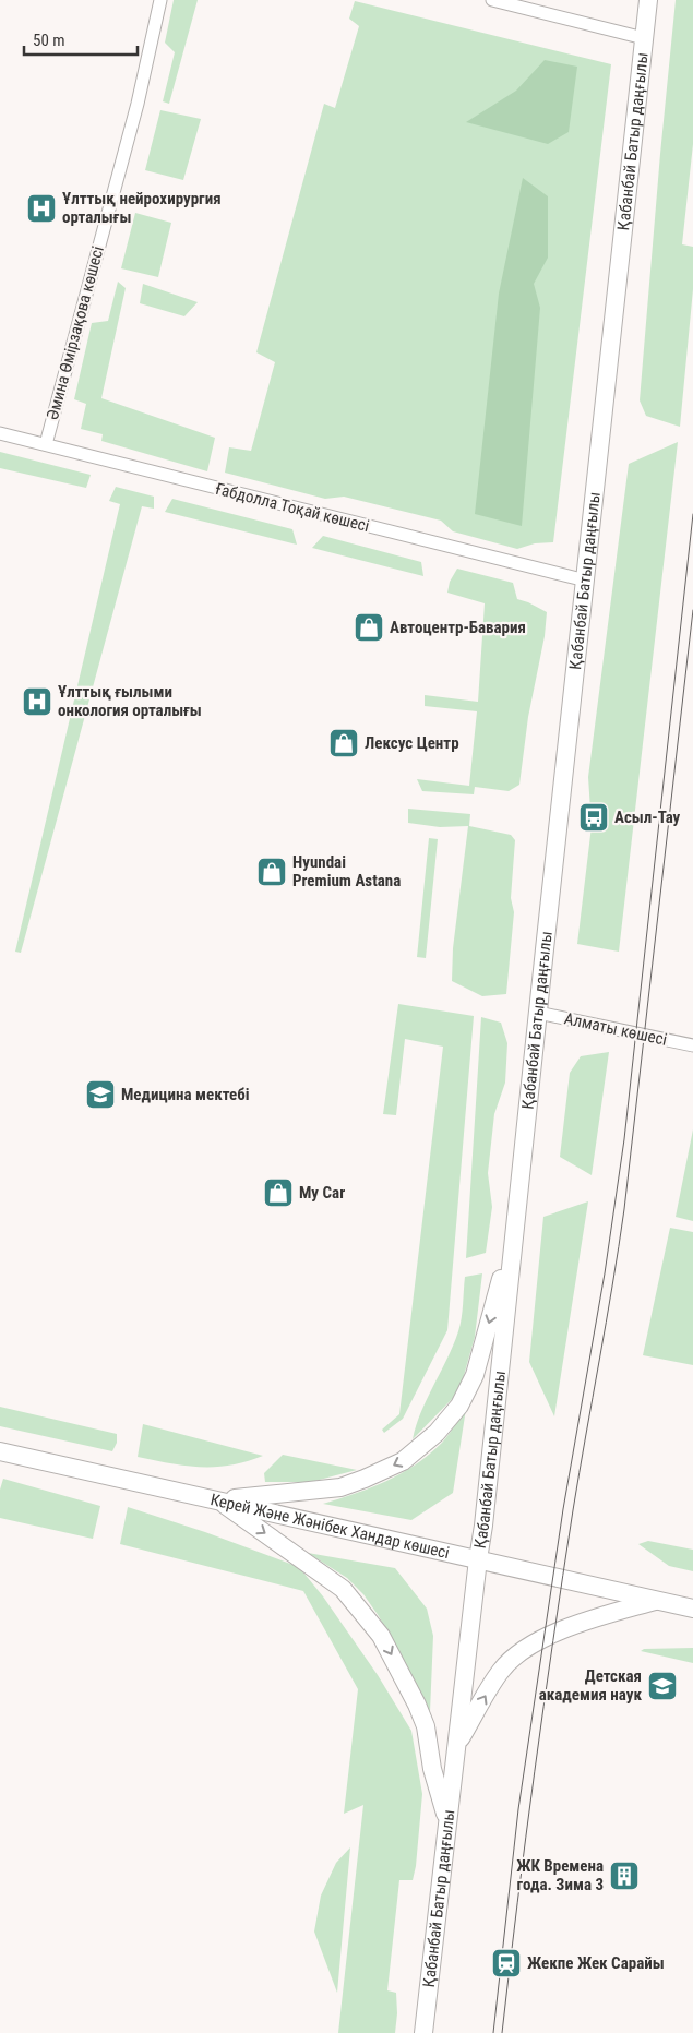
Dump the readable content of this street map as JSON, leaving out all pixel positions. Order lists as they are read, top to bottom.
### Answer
{
  "streets": {
    "main road": ["Қабанбай Батыр даңғылы", "Керей Және Жәнібек Хандар көшесі"],
    "street": ["Әмина Өмірзақова көшесі", "Ғабдолла Тоқай көшесі", "Алматы көшесі"]
  },
  "crossings": [
    ["Қабанбай Батыр даңғылы", "Ғабдолла Тоқай көшесі"],
    ["Қабанбай Батыр даңғылы", "Алматы көшесі"],
    ["Қабанбай Батыр даңғылы", "Керей Және Жәнібек Хандар көшесі"],
    ["Әмина Өмірзақова көшесі", "Ғабдолла Тоқай көшесі"]
  ],
  "places": {
    "hospital": ["Ұлттық нейрохирургия орталығы", "Ұлттық ғылыми онкология орталығы"],
    "shop": [
      "Автоцентр-Бавария",
      "Лексус Центр",
      "Hyundai Premium Astana",
      "My Car"
    ],
    "bus stop": ["Асыл-Тау"],
    "school or university": ["Медицина мектебі", "Детская академия наук"],
    "building": ["ЖК Времена года. Зима 3"],
    "station": ["Жекпе Жек Сарайы"]
  },
  "scale_bar": "50 m"
}
